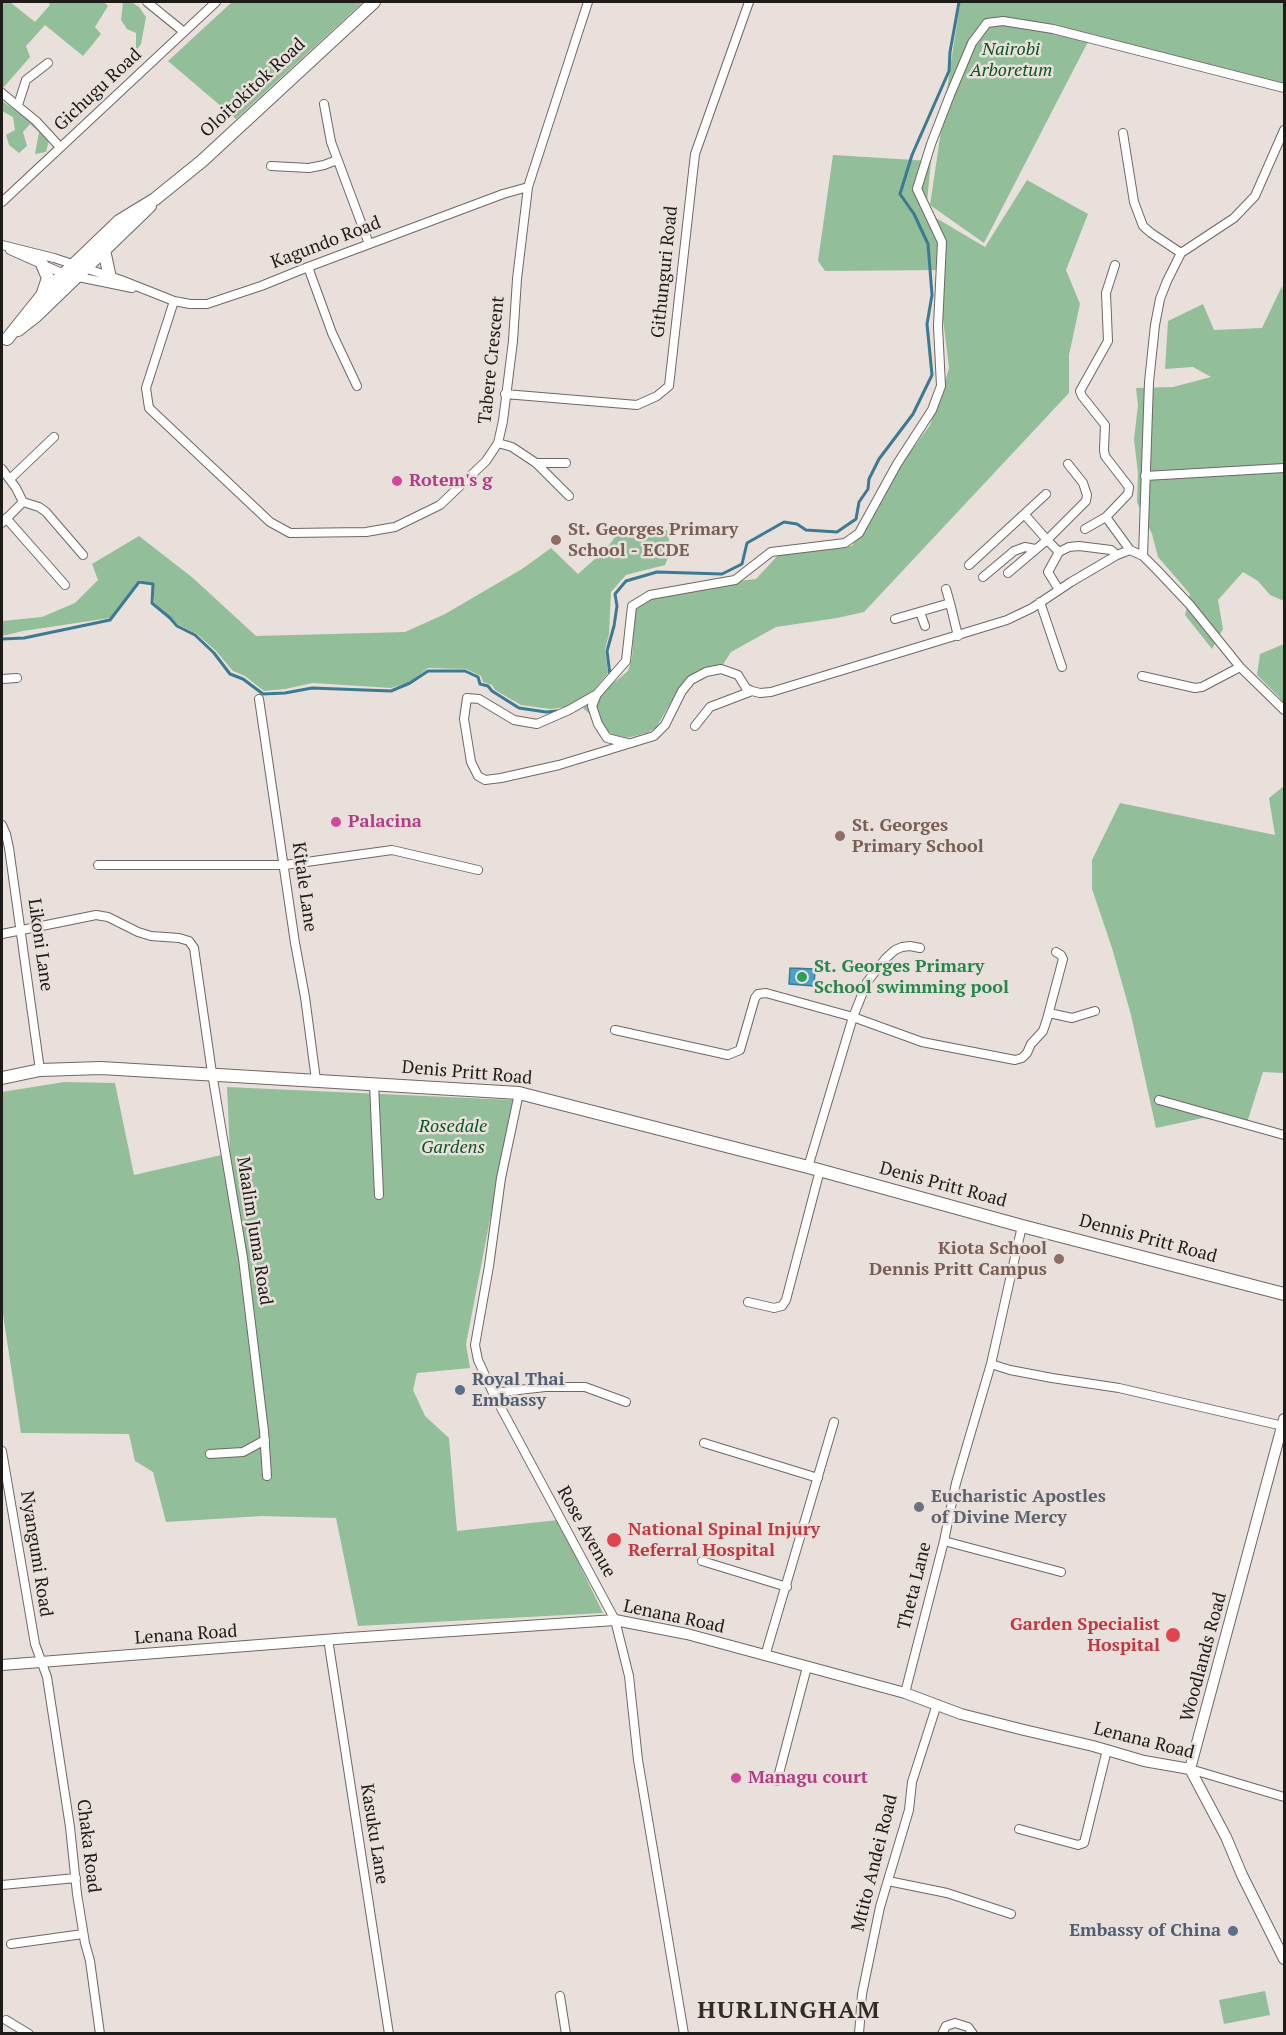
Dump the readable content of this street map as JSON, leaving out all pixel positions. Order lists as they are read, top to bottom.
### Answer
{
  "streets": {
    "main road": ["Oloitokitok Road", "Denis Pritt Road", "Dennis Pritt Road"],
    "street": [
      "Gichugu Road",
      "Kagundo Road",
      "Githunguri Road",
      "Tabere Crescent",
      "Kitale Lane",
      "Likoni Lane",
      "Maalim Juma Road",
      "Rose Avenue",
      "Nyangumi Road",
      "Theta Lane",
      "Lenana Road",
      "Woodlands Road",
      "Kasuku Lane",
      "Chaka Road",
      "Mtito Andei Road"
    ]
  },
  "crossings": [
    ["Oloitokitok Road", "Kagundo Road"],
    ["Kagundo Road", "Tabere Crescent"],
    ["Githunguri Road", "Tabere Crescent"],
    ["Kitale Lane", "Denis Pritt Road"],
    ["Likoni Lane", "Denis Pritt Road"],
    ["Likoni Lane", "Maalim Juma Road"],
    ["Denis Pritt Road", "Maalim Juma Road"],
    ["Denis Pritt Road", "Dennis Pritt Road"],
    ["Denis Pritt Road", "Rose Avenue"],
    ["Rose Avenue", "Lenana Road"],
    ["Nyangumi Road", "Lenana Road"],
    ["Nyangumi Road", "Chaka Road"],
    ["Theta Lane", "Lenana Road"],
    ["Lenana Road", "Woodlands Road"],
    ["Lenana Road", "Kasuku Lane"],
    ["Lenana Road", "Chaka Road"],
    ["Lenana Road", "Mtito Andei Road"]
  ],
  "districts": ["HURLINGHAM"],
  "parks": ["Nairobi Arboretum", "Rosedale Gardens"],
  "places": [
    "Rotem's g",
    "St. Georges Primary School - ECDE",
    "Palacina",
    "St. Georges Primary School",
    "St. Georges Primary School swimming pool",
    "Kiota School Dennis Pritt Campus",
    "Royal Thai Embassy",
    "Eucharistic Apostles of Divine Mercy",
    "National Spinal Injury Referral Hospital",
    "Garden Specialist Hospital",
    "Managu court",
    "Embassy of China"
  ]
}
